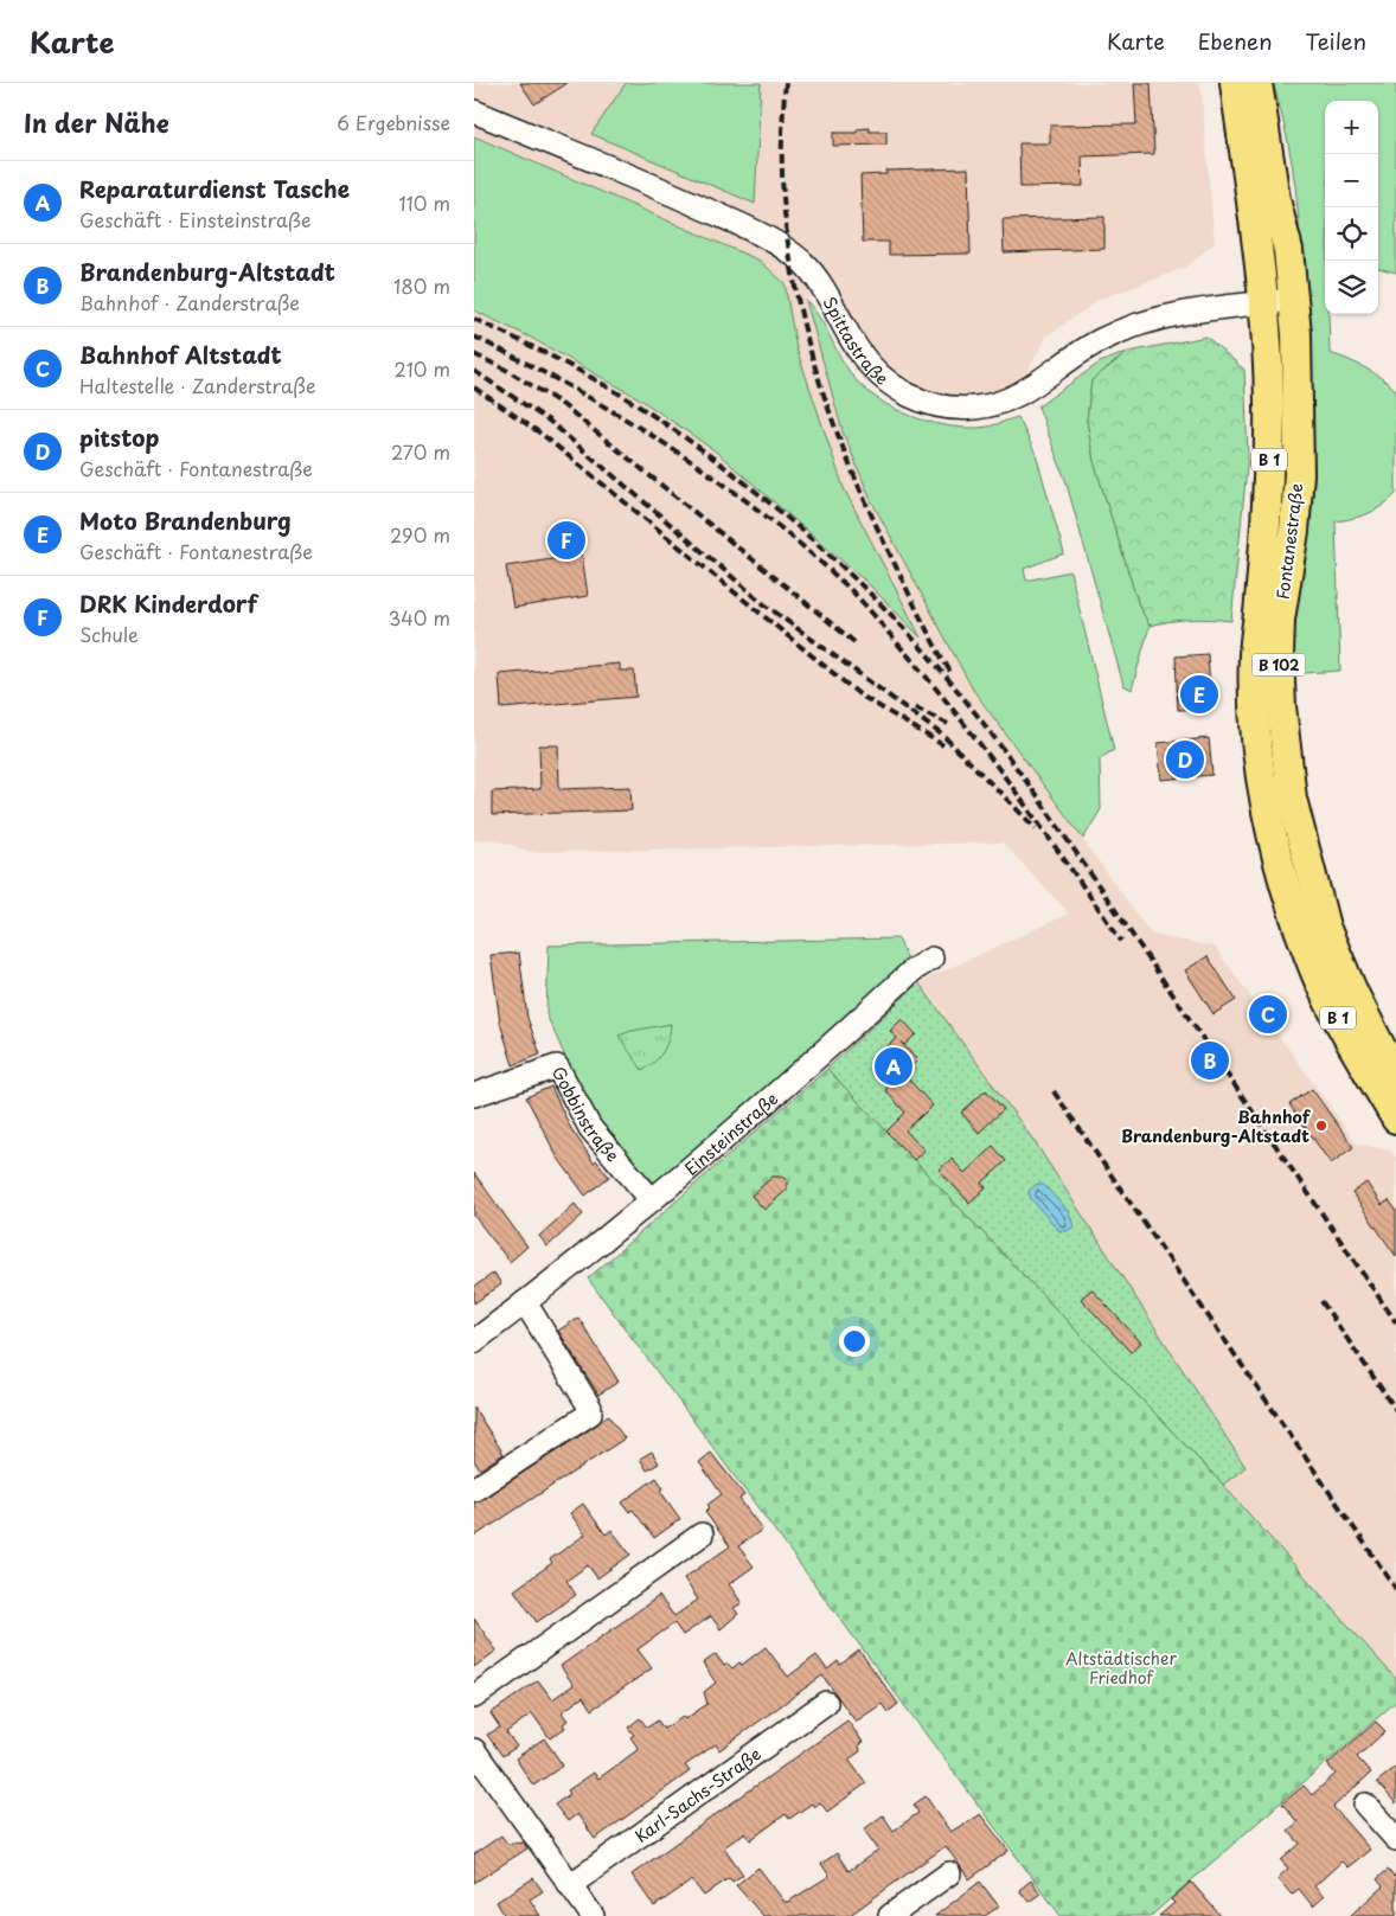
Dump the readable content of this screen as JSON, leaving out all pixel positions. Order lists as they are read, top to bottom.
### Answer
{
  "streets": {
    "main road": ["B 1", "Fontanestraße", "B 102"],
    "street": [
      "Spittastraße",
      "Gobbinstraße",
      "Einsteinstraße",
      "Karl-Sachs-Straße"
    ]
  },
  "crossings": [
    ["Spittastraße", "Fontanestraße"],
    ["Gobbinstraße", "Einsteinstraße"]
  ],
  "parks": ["Altstädtischer Friedhof"],
  "places": ["Bahnhof Brandenburg-Altstadt"],
  "page": {
    "header": "Karte",
    "nav": ["Karte", "Ebenen", "Teilen"],
    "heading": ["In der Nähe", "6 Ergebnisse"],
    "map_buttons": ["+", "−"],
    "list": [
      {
        "mark": "A",
        "name": "Reparaturdienst Tasche",
        "note": "Geschäft · Einsteinstraße",
        "value": "110 m"
      },
      {
        "mark": "B",
        "name": "Brandenburg-Altstadt",
        "note": "Bahnhof · Zanderstraße",
        "value": "180 m"
      },
      {
        "mark": "C",
        "name": "Bahnhof Altstadt",
        "note": "Haltestelle · Zanderstraße",
        "value": "210 m"
      },
      {
        "mark": "D",
        "name": "pitstop",
        "note": "Geschäft · Fontanestraße",
        "value": "270 m"
      },
      {
        "mark": "E",
        "name": "Moto Brandenburg",
        "note": "Geschäft · Fontanestraße",
        "value": "290 m"
      },
      {
        "mark": "F",
        "name": "DRK Kinderdorf",
        "note": "Schule",
        "value": "340 m"
      }
    ],
    "pins": [
      "F",
      "E",
      "D",
      "C",
      "B",
      "A"
    ]
  }
}
